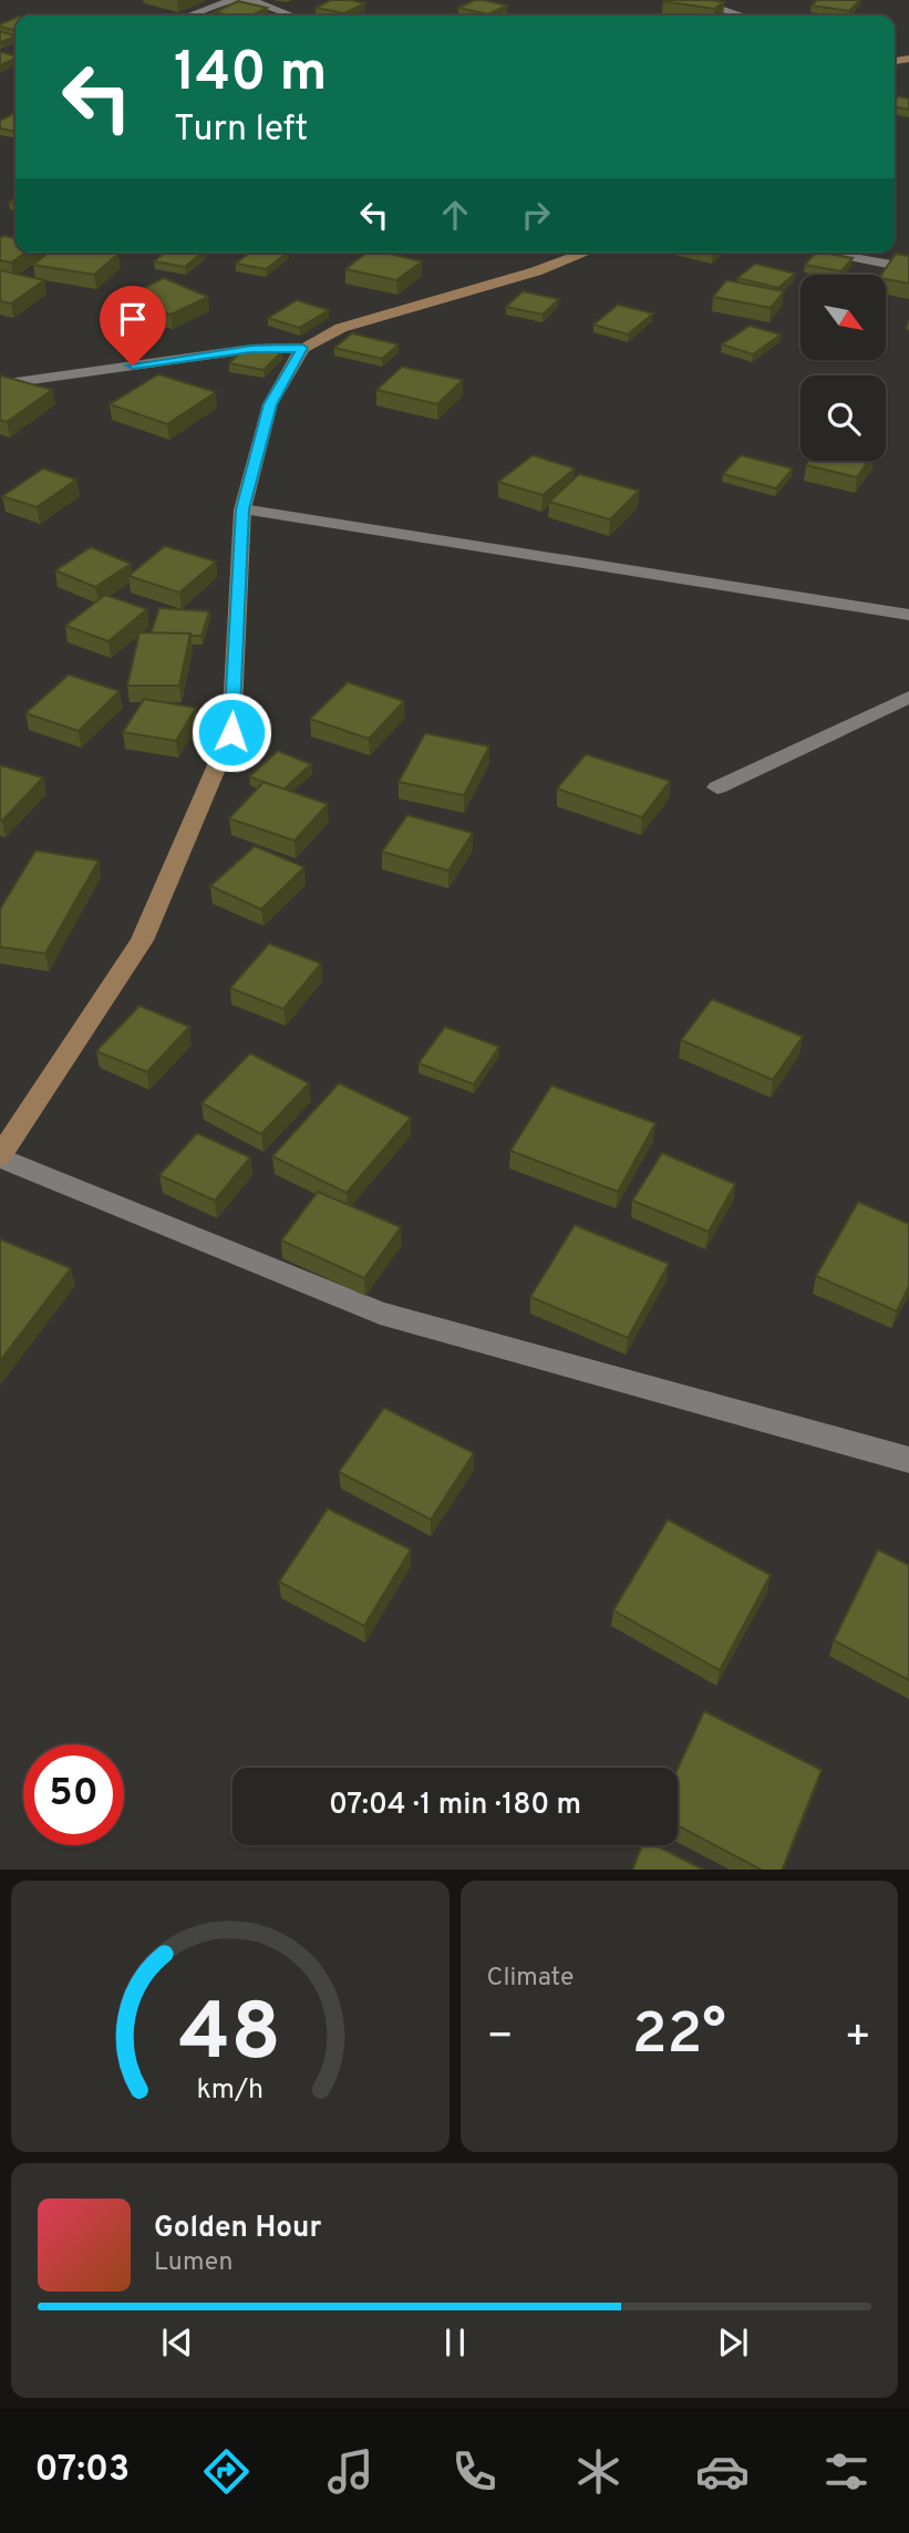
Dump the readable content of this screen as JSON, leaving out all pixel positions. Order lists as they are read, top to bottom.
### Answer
{
  "north": "bottom right",
  "page": {
    "turn": ["140 m", "Turn left"],
    "limit": "50",
    "trip": "07:04 · 1 min · 180 m",
    "tile": "Climate",
    "heat": ["−", "22°", "+"],
    "song": ["Golden Hour", "Lumen"],
    "tabs": "07:03",
    "gauge": ["48", "km/h"]
  }
}
